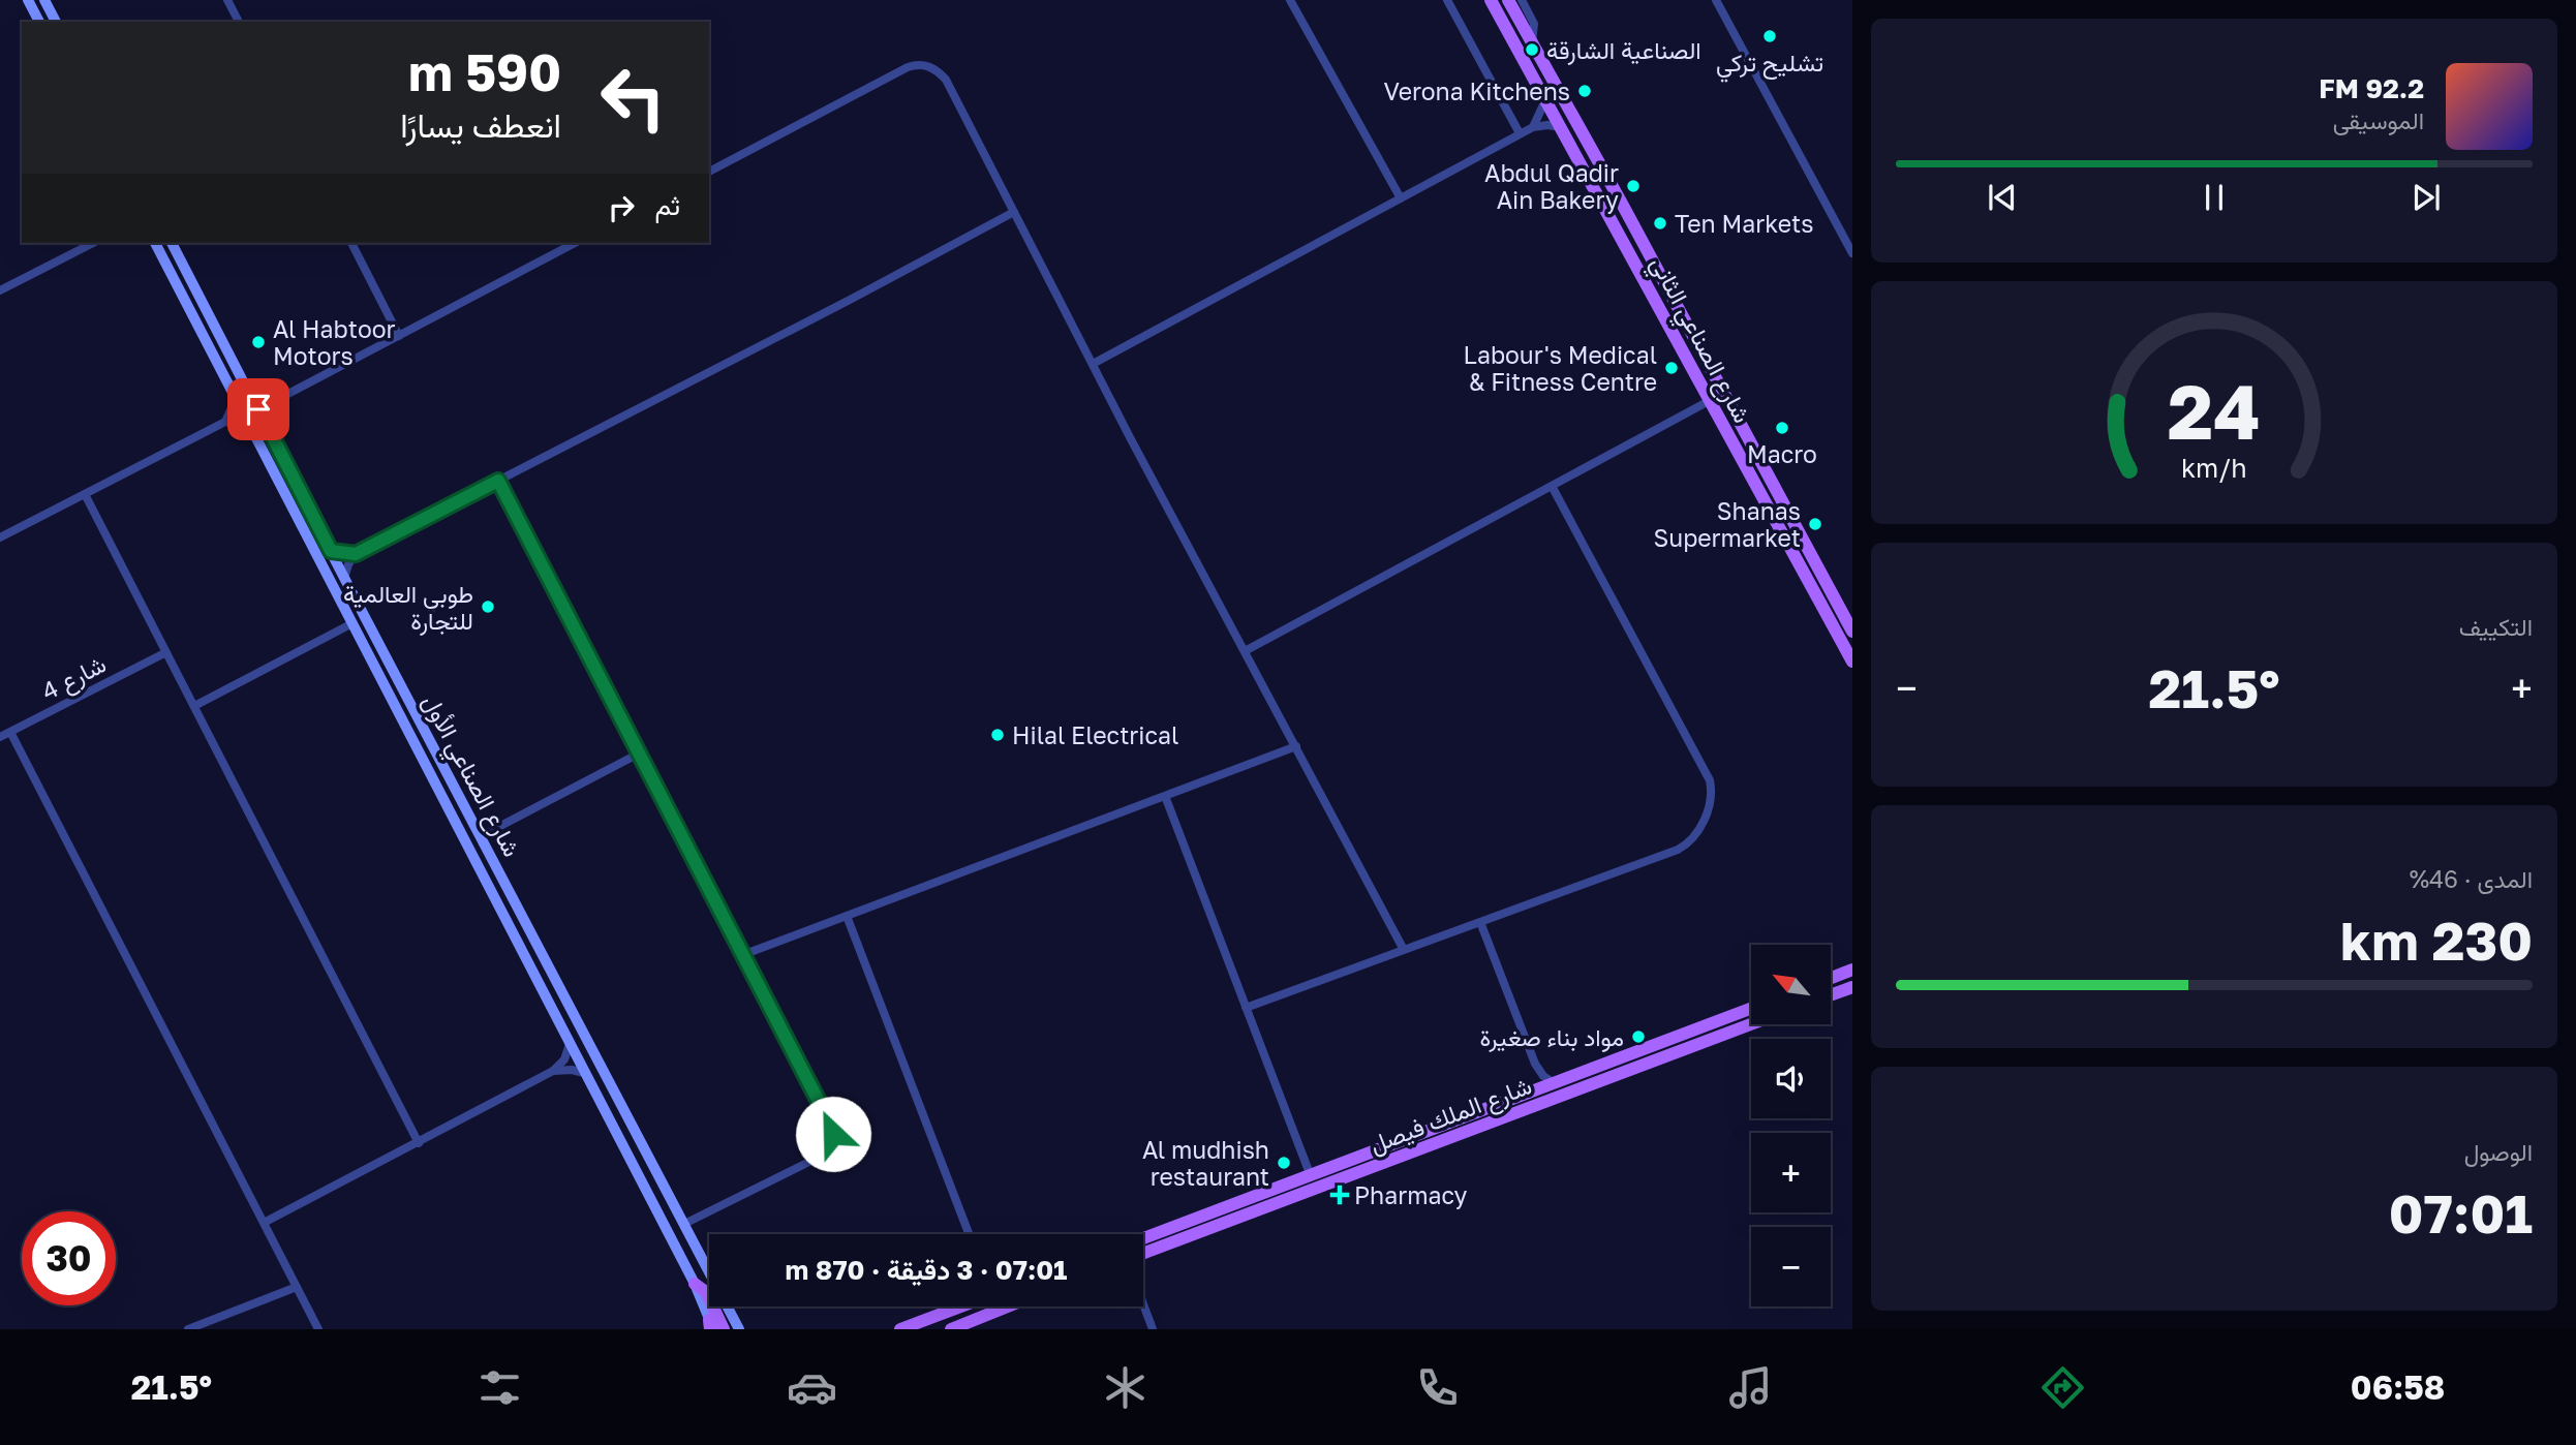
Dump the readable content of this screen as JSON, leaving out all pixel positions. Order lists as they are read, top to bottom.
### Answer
{
  "streets": {
    "main road": ["شارع الصناعي الثاني", "شارع الصناعي الأول", "شارع الملك فيصل"],
    "street": ["شارع 4"]
  },
  "places": {
    "other": [
      "تشليح تركي",
      "الصناعية الشارقة",
      "Verona Kitchens",
      "Abdul Qadir Ain Bakery",
      "Ten Markets",
      "Al Habtoor Motors",
      "Labour's Medical & Fitness Centre",
      "Macro",
      "Shanas Supermarket",
      "طوبي العالمية للتجارة",
      "Hilal Electrical",
      "مواد بناء صغيرة",
      "Al mudhish restaurant"
    ],
    "health": ["Pharmacy"]
  },
  "north": "top left",
  "page": {
    "turn": ["590 m", "انعطف يسارًا"],
    "song": ["92.2 FM", "الموسيقى"],
    "then": "ثم",
    "tile": [
      "التكييف",
      ["المدى · 46%", "230 km"],
      ["الوصول", "07:01"]
    ],
    "heat": ["−", "21.5°", "+"],
    "map_buttons": ["+", "−"],
    "limit": "30",
    "trip": "07:01 · 3 دقيقة · 870 m",
    "tabs": ["06:58", "21.5°"],
    "gauge": ["24", "km/h"]
  }
}
